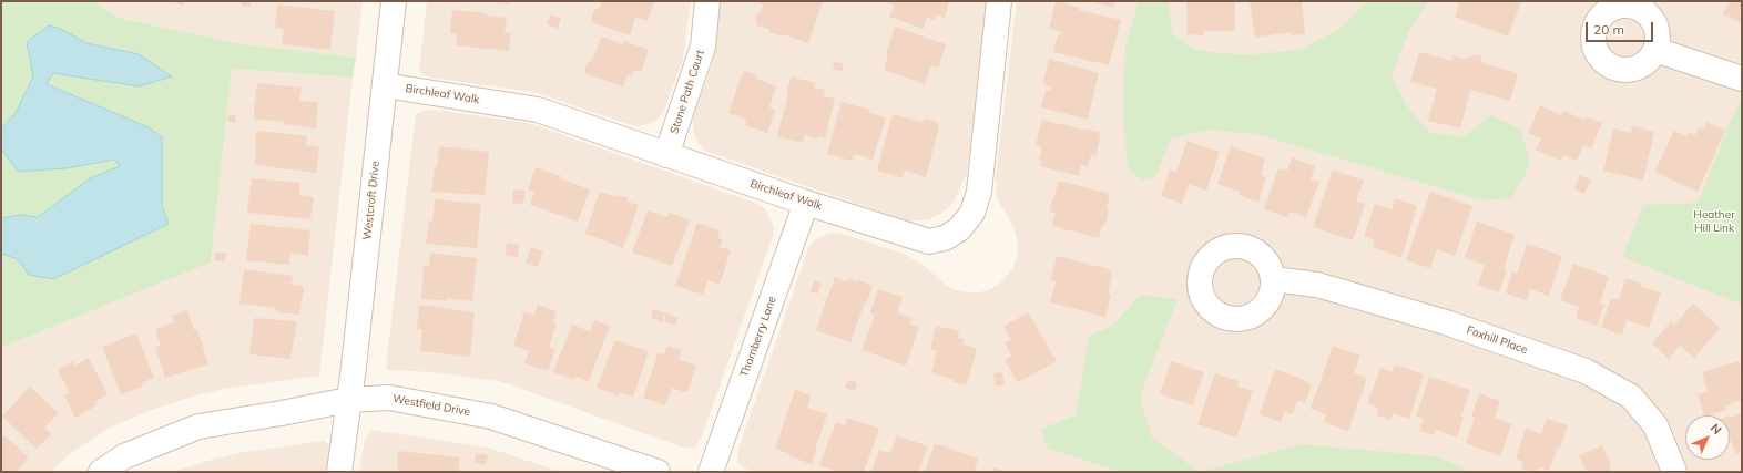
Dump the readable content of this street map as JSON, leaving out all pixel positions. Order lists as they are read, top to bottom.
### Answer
{
  "streets": {
    "street": [
      "Stone Path Court",
      "Birchleaf Walk",
      "Westcroft Drive",
      "Thornberry Lane",
      "Foxhill Place",
      "Westfield Drive"
    ]
  },
  "crossings": [
    ["Stone Path Court", "Birchleaf Walk"],
    ["Birchleaf Walk", "Westcroft Drive"],
    ["Birchleaf Walk", "Thornberry Lane"],
    ["Westcroft Drive", "Westfield Drive"]
  ],
  "parks": ["Heather Hill Link"],
  "scale_bar": "20 m",
  "north": "top right"
}
